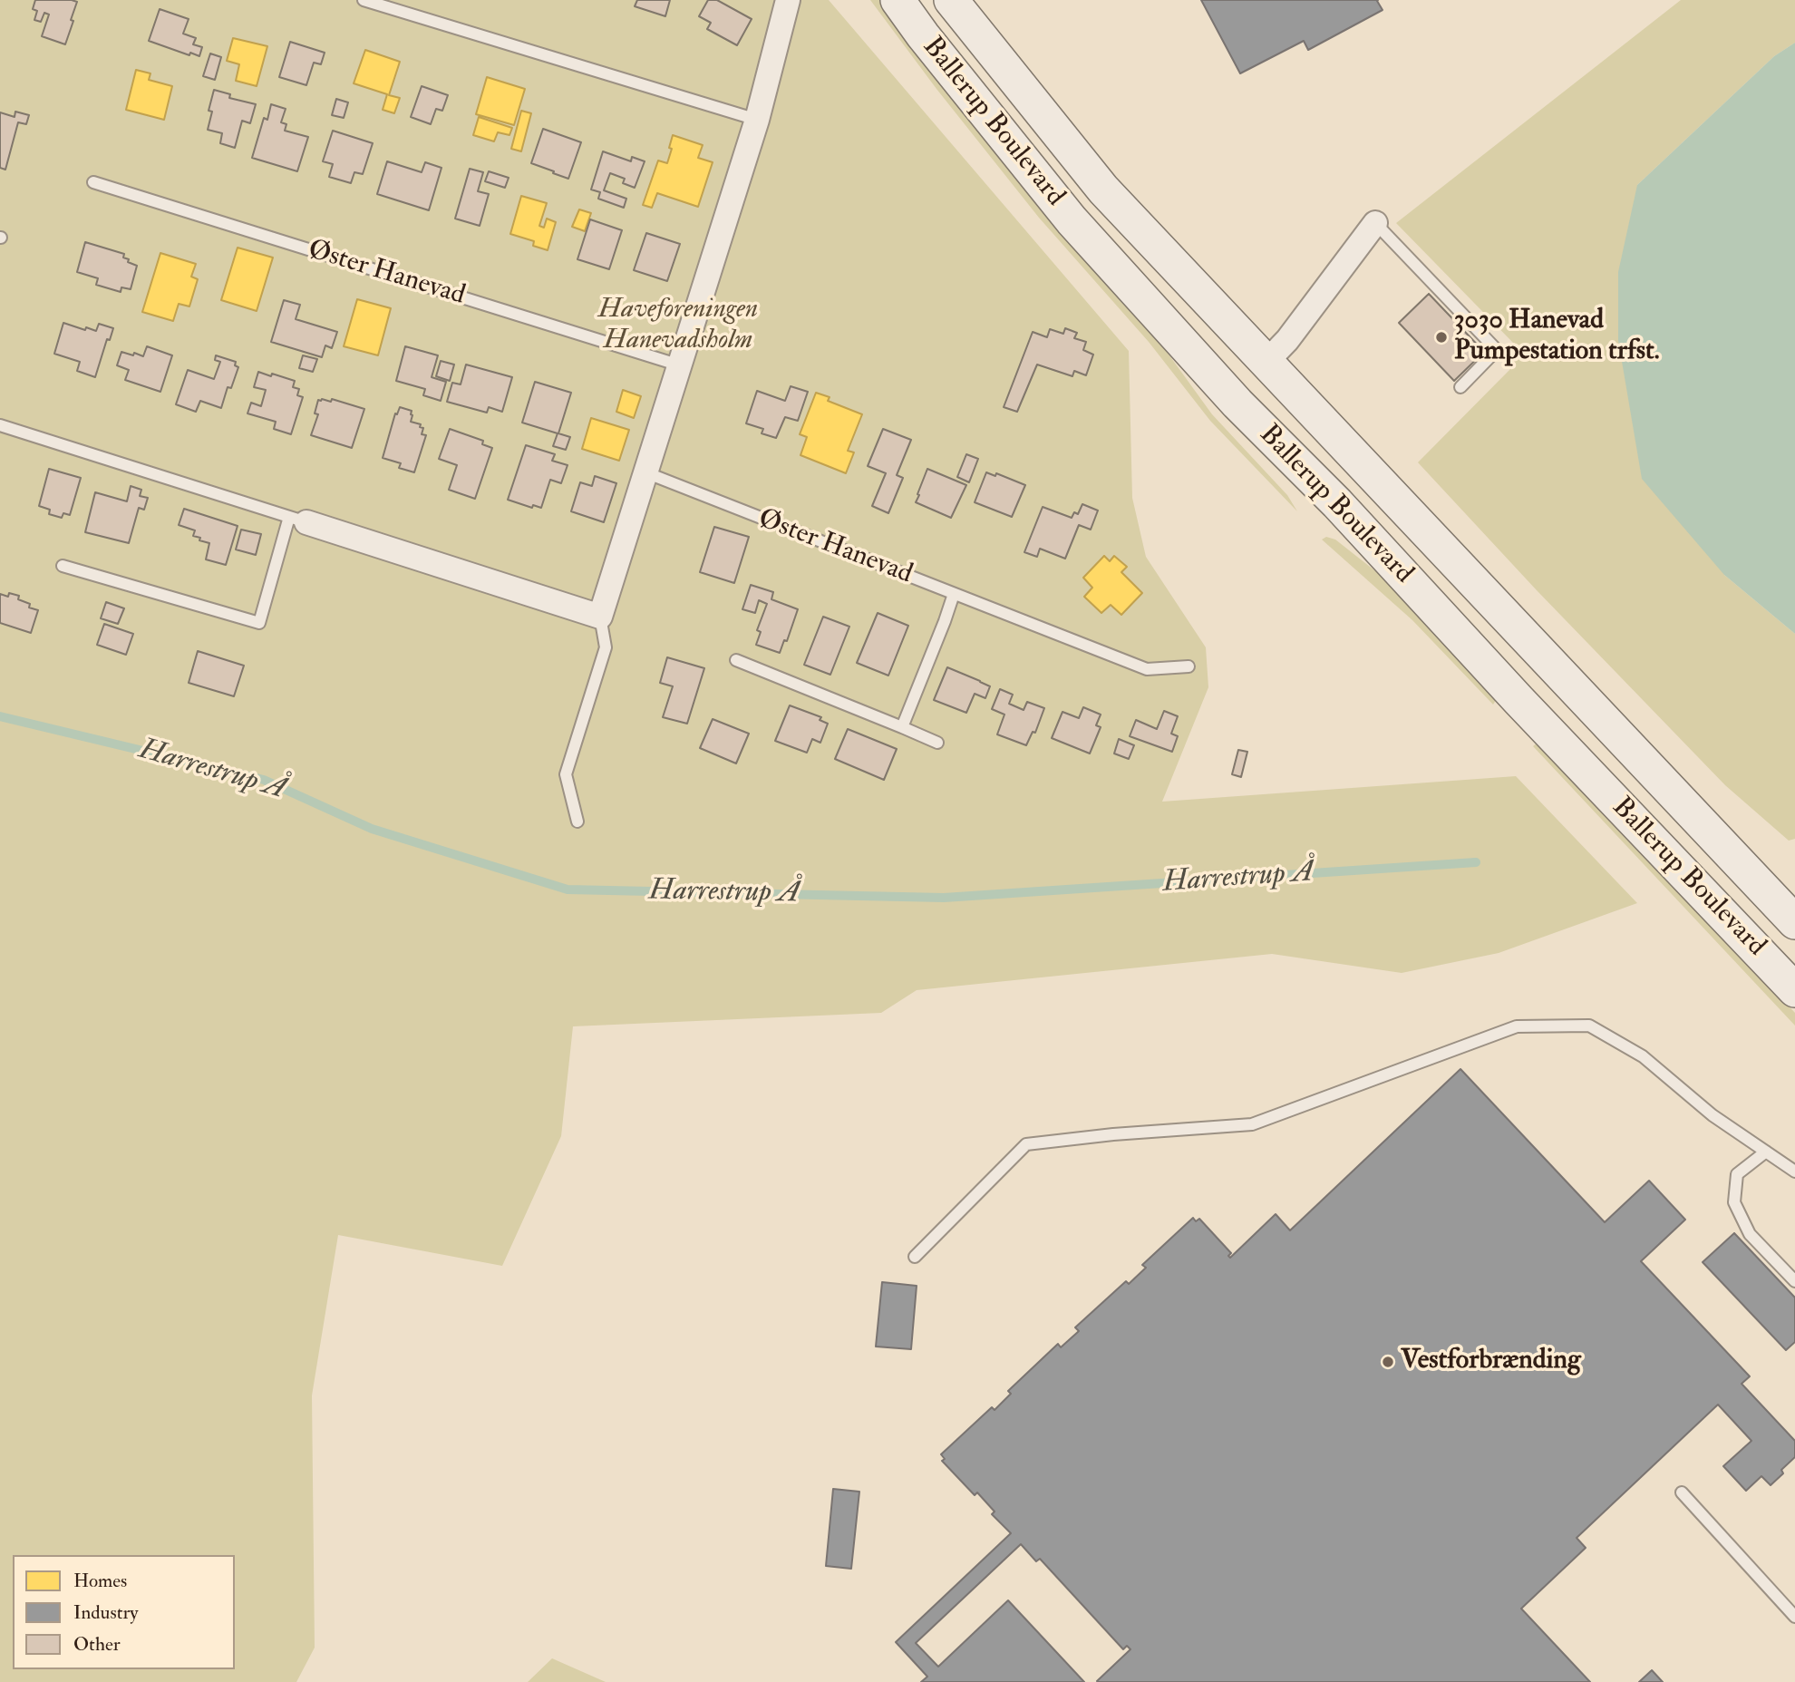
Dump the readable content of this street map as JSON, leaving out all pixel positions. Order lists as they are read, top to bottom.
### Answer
{
  "streets": {
    "street": ["Ballerup Boulevard"],
    "lane": ["Øster Hanevad"]
  },
  "water": ["Harrestrup Å"],
  "parks": ["Haveforeningen Hanevadsholm"],
  "places": ["3030 Hanevad Pumpestation trfst.", "Vestforbrænding"],
  "legend": ["Homes", "Industry", "Other"]
}
